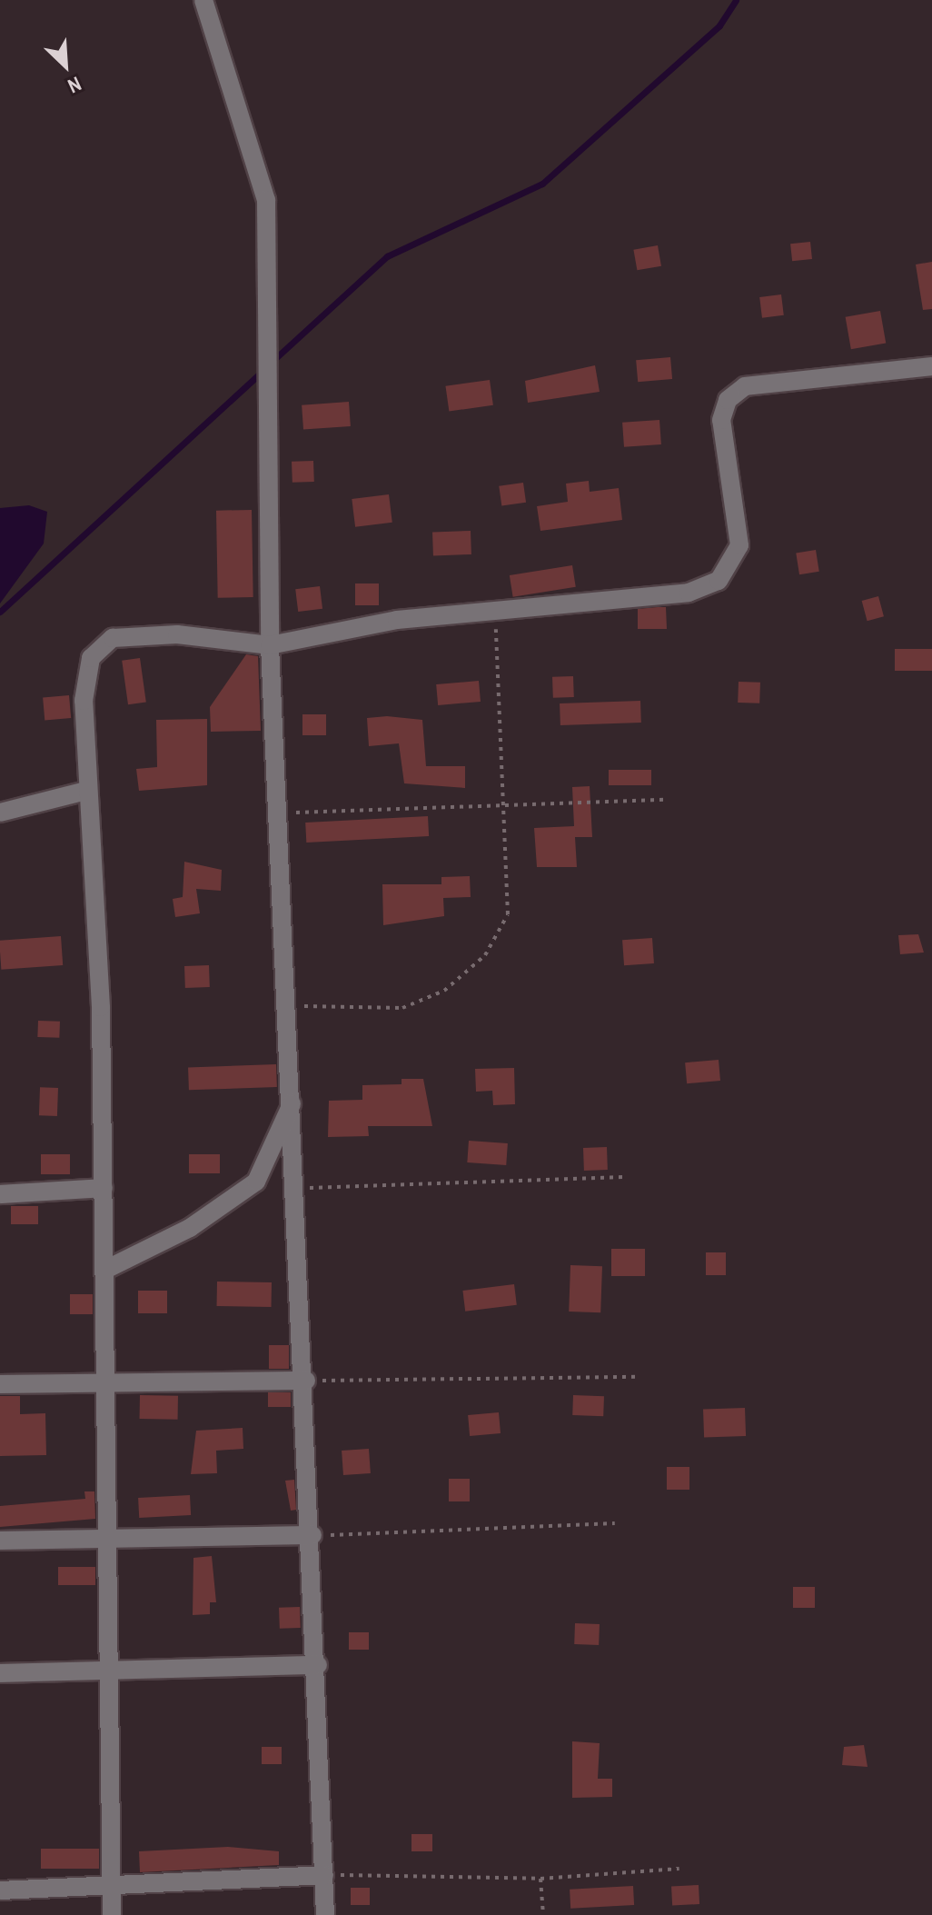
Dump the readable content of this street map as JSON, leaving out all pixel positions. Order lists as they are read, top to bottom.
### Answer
{
  "north": "bottom right"
}
